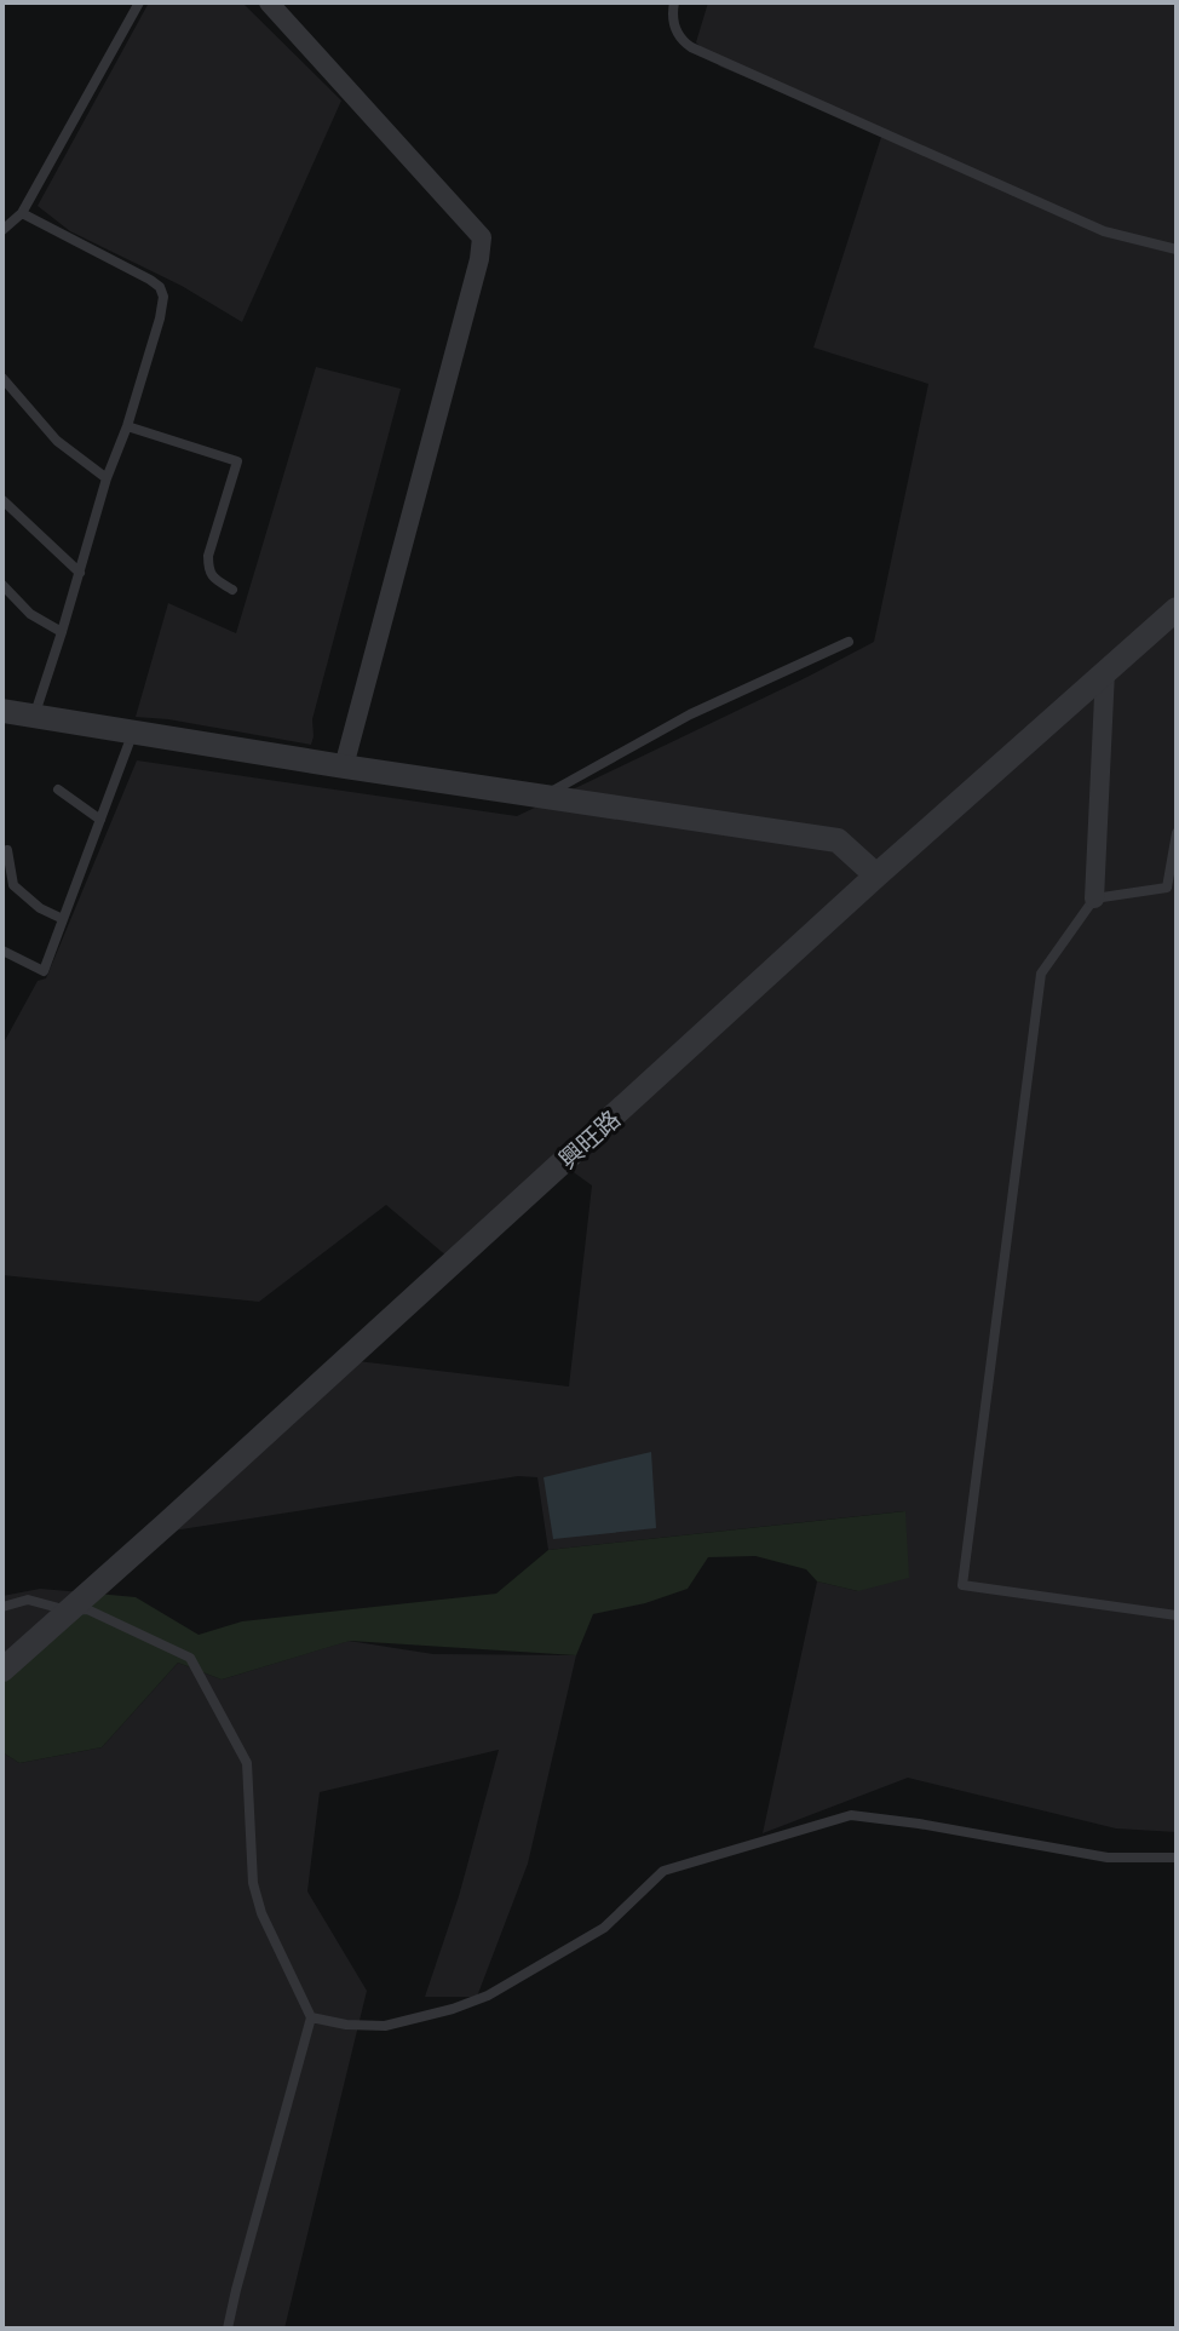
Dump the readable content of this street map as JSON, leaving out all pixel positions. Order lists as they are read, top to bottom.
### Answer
{
  "streets": {
    "street": ["興旺路"]
  }
}
